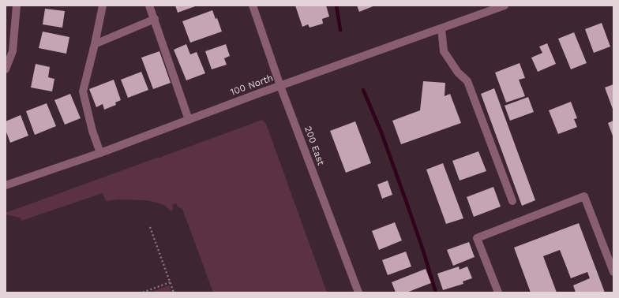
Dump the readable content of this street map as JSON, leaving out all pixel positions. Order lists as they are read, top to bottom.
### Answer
{
  "streets": {
    "street": ["100 North", "200 East"]
  },
  "crossings": [
    ["100 North", "200 East"]
  ]
}
